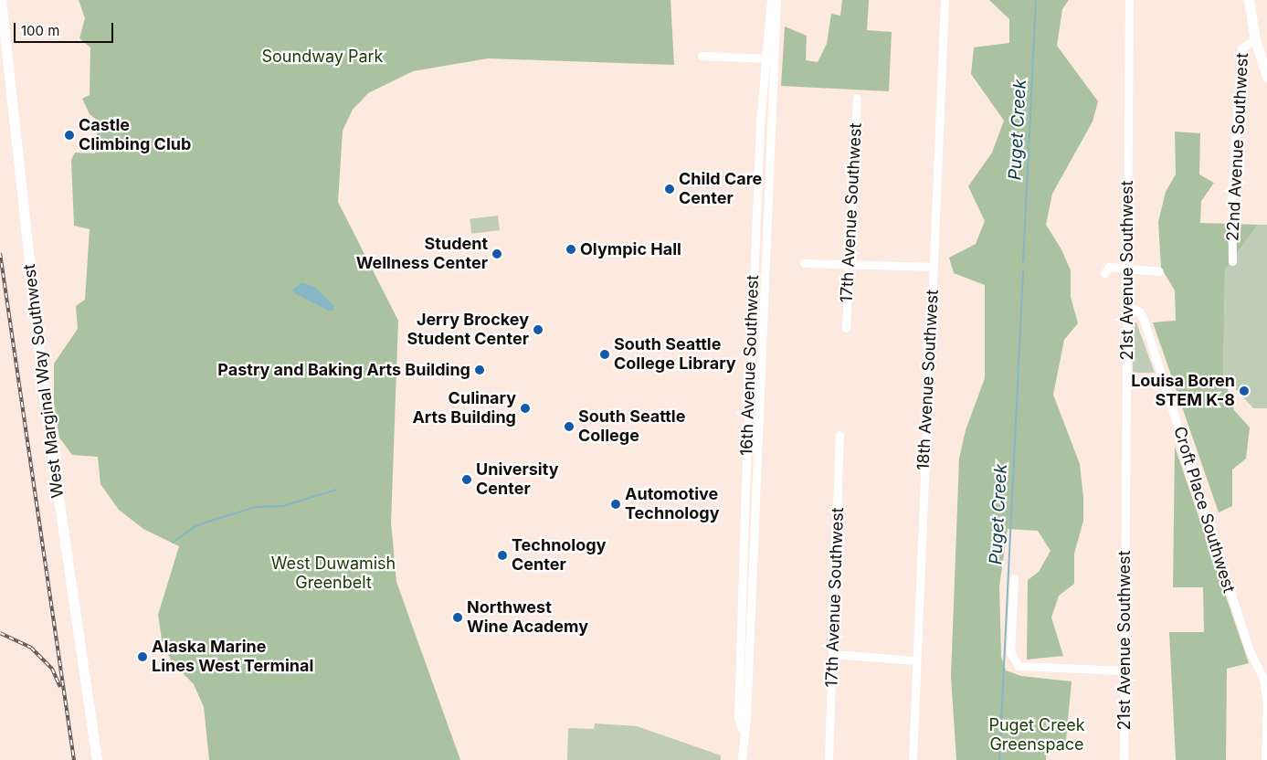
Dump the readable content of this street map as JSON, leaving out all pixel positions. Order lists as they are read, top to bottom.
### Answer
{
  "streets": {
    "main road": ["West Marginal Way Southwest"],
    "street": [
      "22nd Avenue Southwest",
      "17th Avenue Southwest",
      "21st Avenue Southwest",
      "16th Avenue Southwest",
      "18th Avenue Southwest",
      "Croft Place Southwest"
    ]
  },
  "crossings": [
    ["21st Avenue Southwest", "Croft Place Southwest"]
  ],
  "water": ["Puget Creek"],
  "parks": ["Soundway Park", "West Duwamish Greenbelt", "Puget Creek Greenspace"],
  "places": [
    "Castle Climbing Club",
    "Child Care Center",
    "Olympic Hall",
    "Student Wellness Center",
    "Jerry Brockey Student Center",
    "South Seattle College Library",
    "Pastry and Baking Arts Building",
    "Louisa Boren STEM K-8",
    "Culinary Arts Building",
    "South Seattle College",
    "University Center",
    "Automotive Technology",
    "Technology Center",
    "Northwest Wine Academy",
    "Alaska Marine Lines West Terminal"
  ],
  "scale_bar": "100 m"
}
